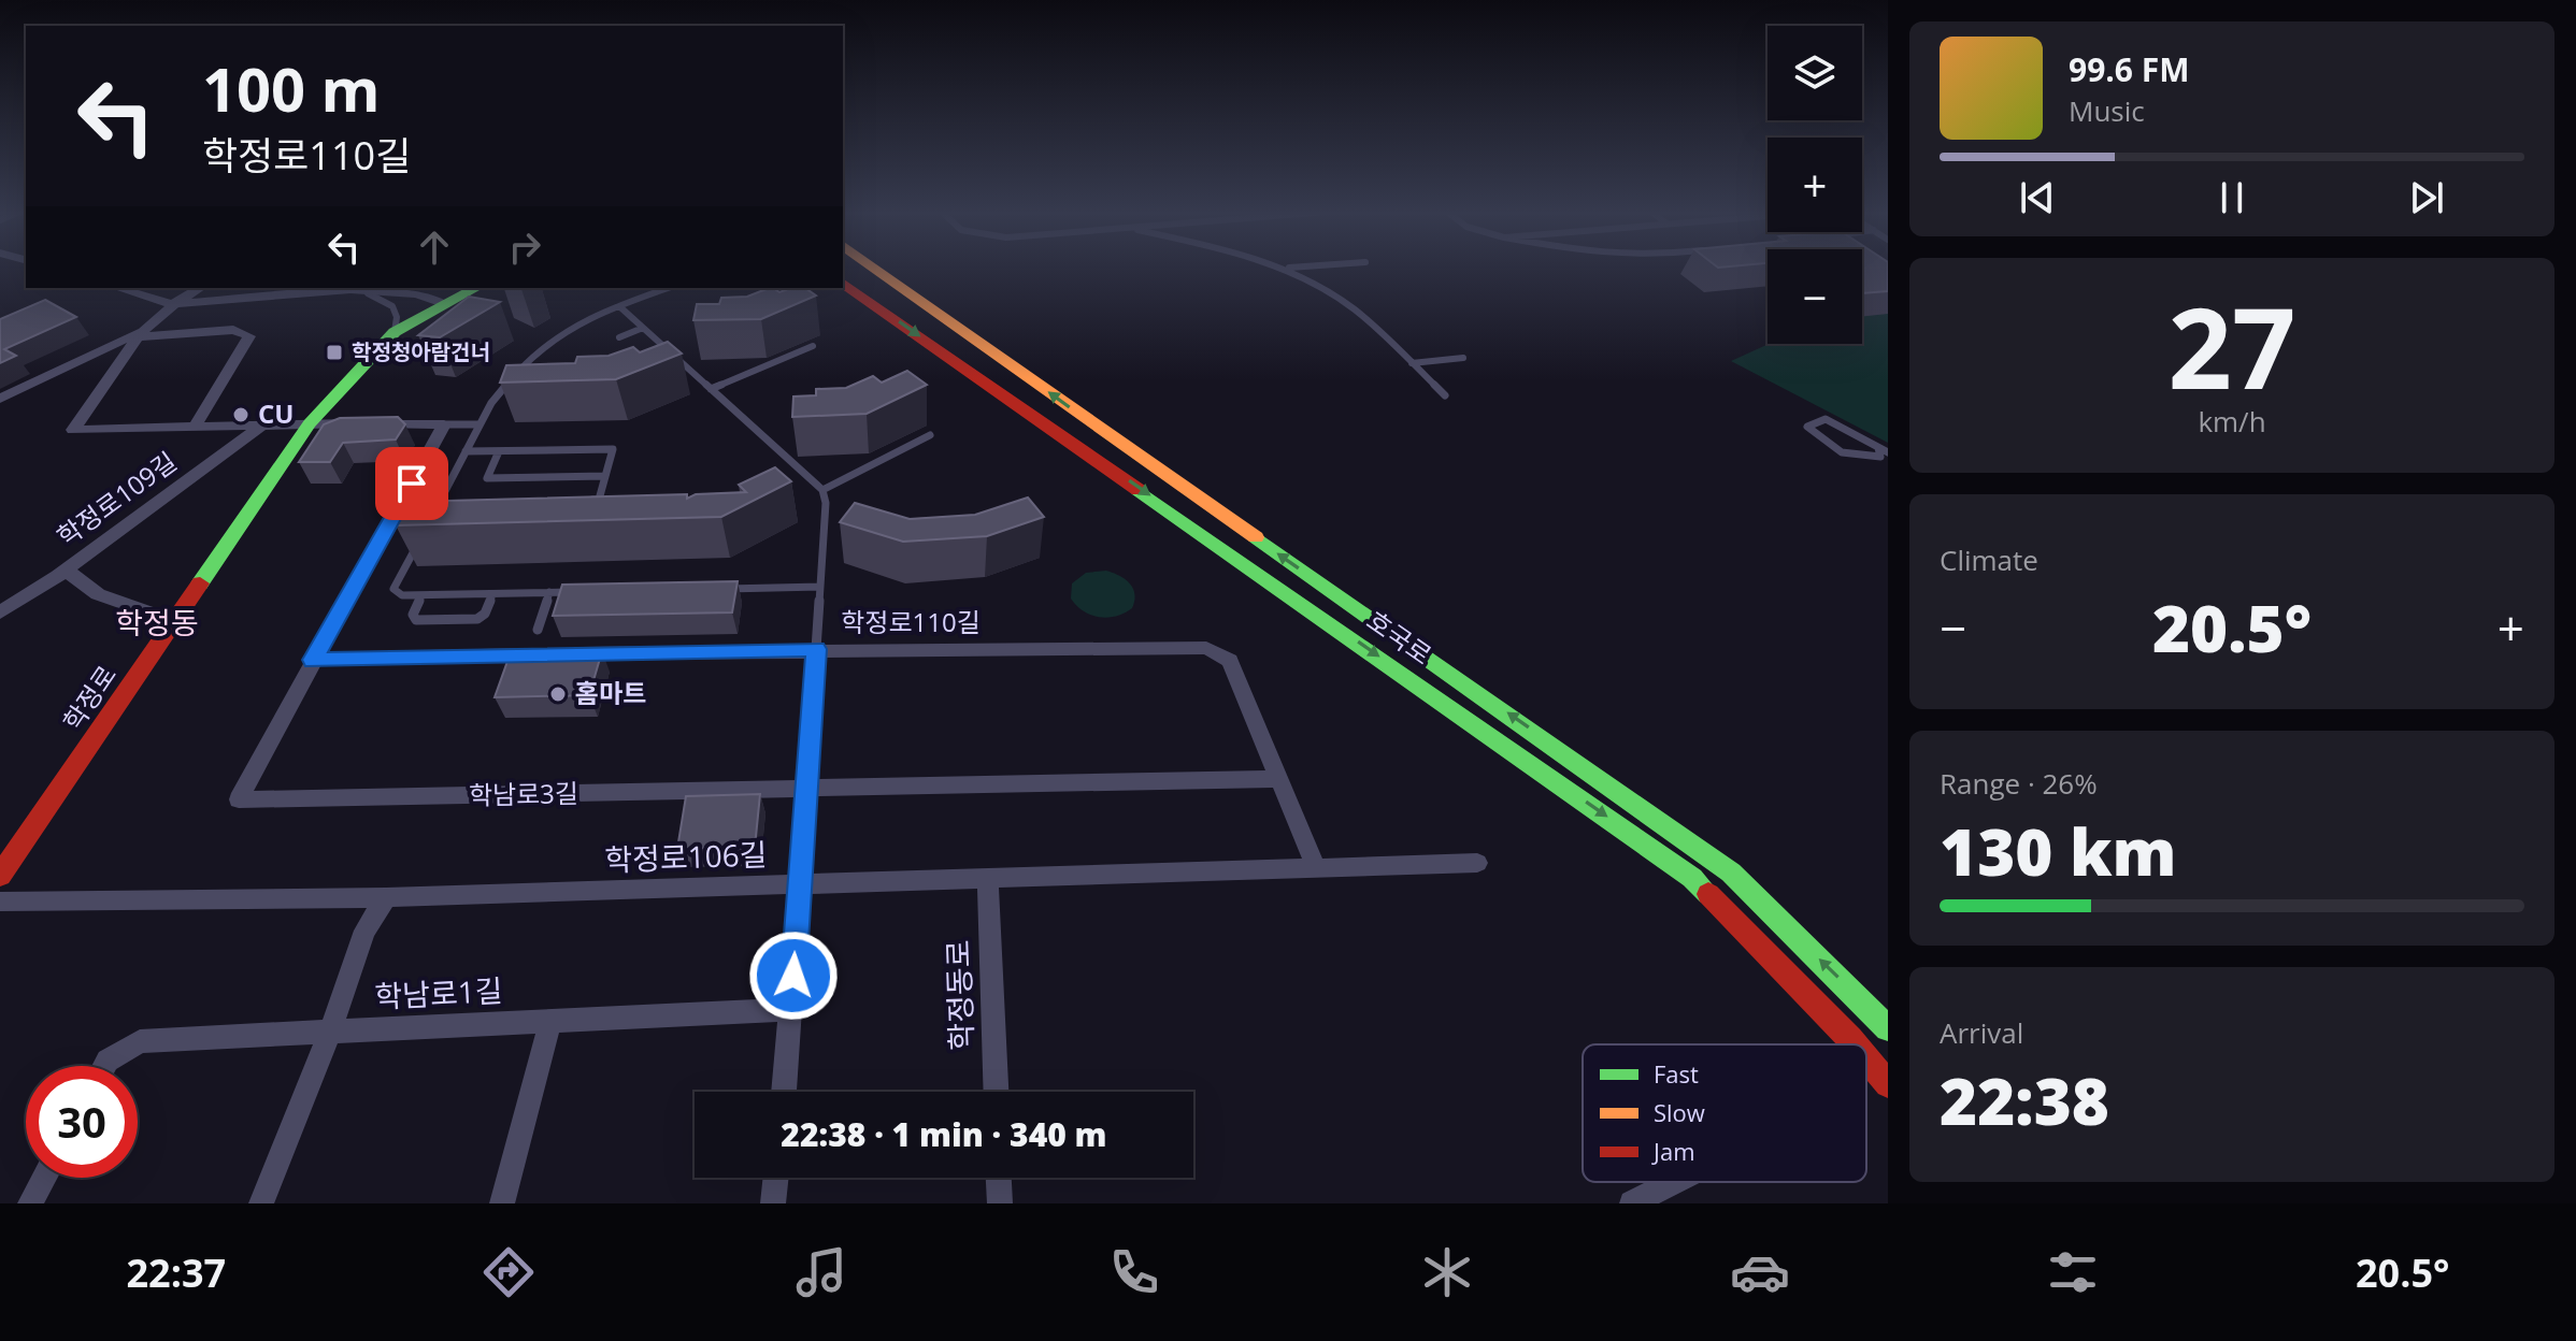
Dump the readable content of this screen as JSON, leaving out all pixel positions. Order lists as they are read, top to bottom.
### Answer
{
  "streets": {
    "main road": ["호국로", "학정로"],
    "street": [
      "학정로109길",
      "학정로110길",
      "학남로3길",
      "학정로106길",
      "학남로1길",
      "학정동로"
    ]
  },
  "crossings": [
    ["학정로110길", "학남로3길"],
    ["학정로110길", "학정로106길"],
    ["학정로106길", "학남로1길"],
    ["학정로106길", "학정동로"]
  ],
  "districts": ["학정동"],
  "places": {
    "transit": ["학정청아람건너"],
    "other": ["CU", "홈마트"]
  },
  "legend": ["Fast", "Slow", "Jam"],
  "page": {
    "map_buttons": ["+", "−"],
    "turn": ["100 m", "학정로110길"],
    "song": ["99.6 FM", "Music"],
    "tile": [
      ["27", "km/h"],
      "Climate",
      ["Range · 26%", "130 km"],
      ["Arrival", "22:38"]
    ],
    "heat": ["−", "20.5°", "+"],
    "limit": "30",
    "trip": "22:38 · 1 min · 340 m",
    "tabs": ["22:37", "20.5°"]
  }
}
